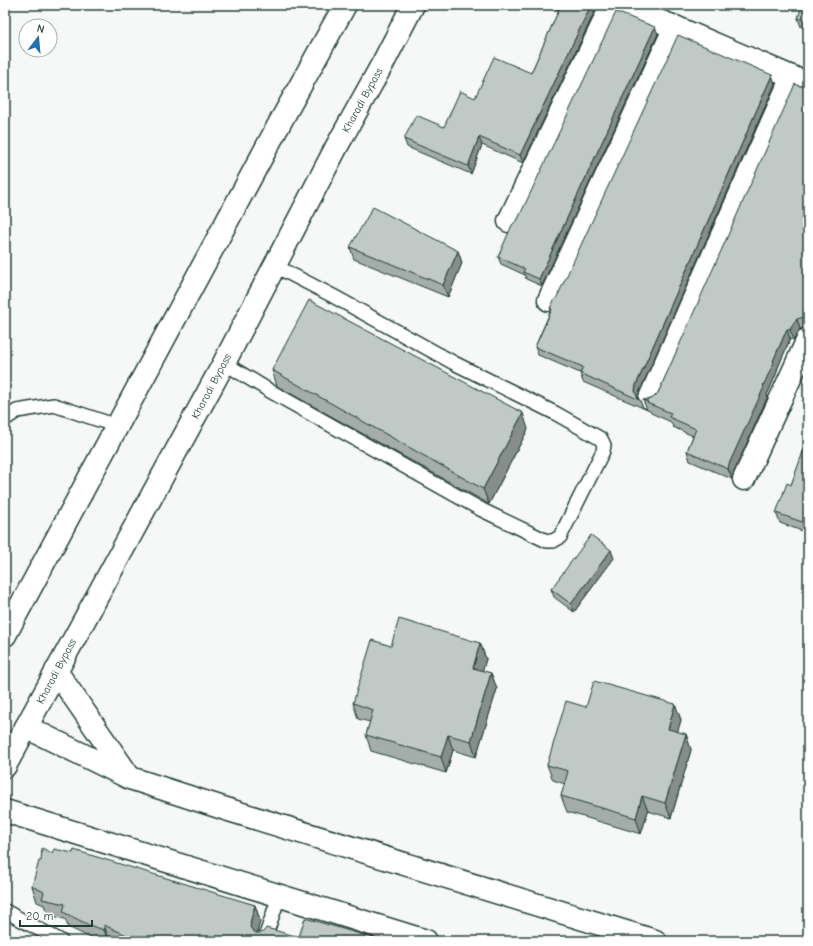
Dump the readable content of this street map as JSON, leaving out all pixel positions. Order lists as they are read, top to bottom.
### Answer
{
  "streets": {
    "main road": ["Kharadi Bypass"]
  },
  "scale_bar": "20 m",
  "north": "top"
}
